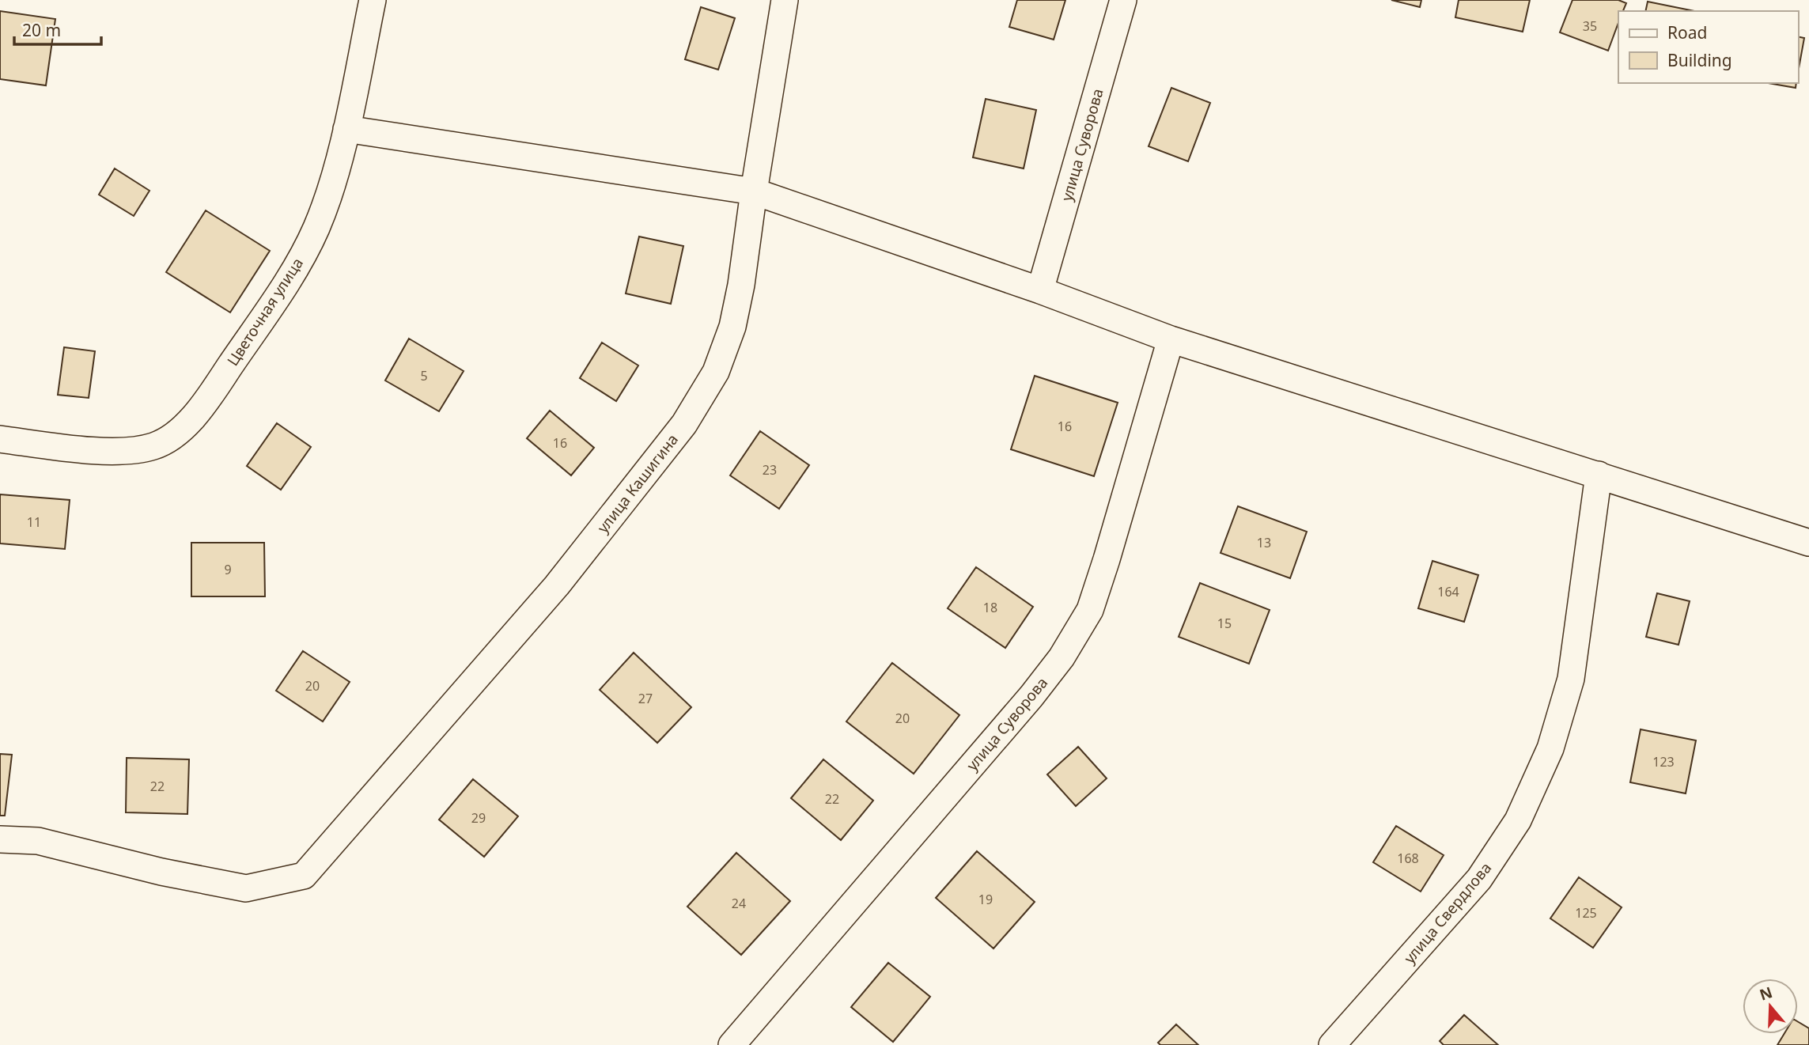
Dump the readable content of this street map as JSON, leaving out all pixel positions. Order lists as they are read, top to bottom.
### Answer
{
  "streets": {
    "street": [
      "улица Суворова",
      "Цветочная улица",
      "улица Кашигина",
      "улица Свердлова"
    ]
  },
  "house_numbers": [
    "35",
    "5",
    "16",
    "16",
    "23",
    "11",
    "13",
    "9",
    "164",
    "18",
    "15",
    "20",
    "27",
    "20",
    "123",
    "22",
    "22",
    "29",
    "168",
    "19",
    "24",
    "125"
  ],
  "legend": ["Road", "Building"],
  "scale_bar": "20 m",
  "north": "top"
}
